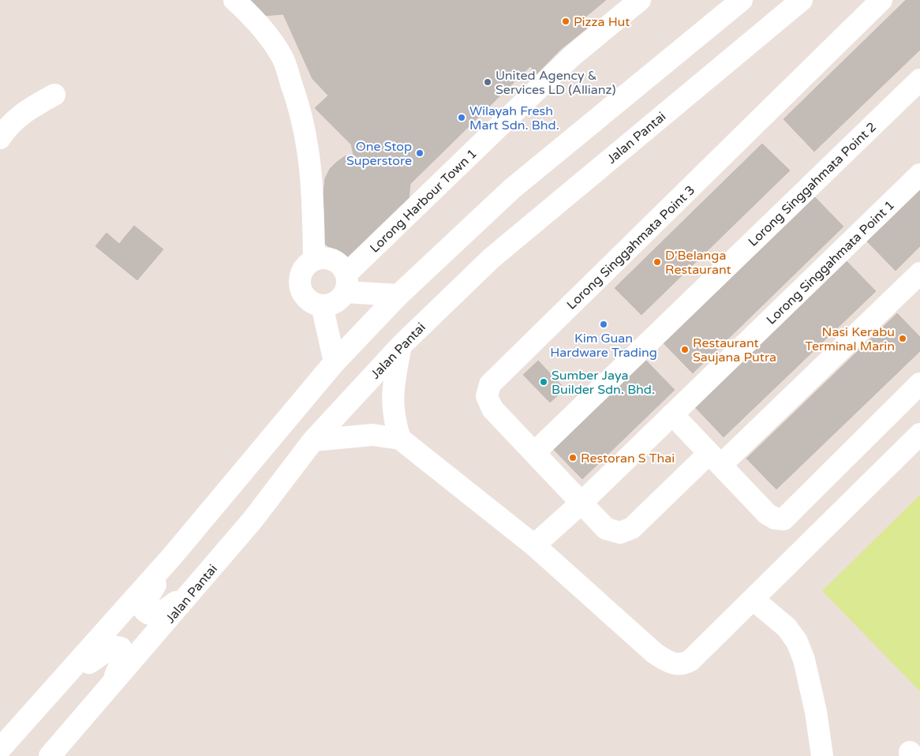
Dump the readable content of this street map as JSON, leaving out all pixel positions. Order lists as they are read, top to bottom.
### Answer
{
  "streets": {
    "street": [
      "Jalan Pantai",
      "Lorong Singgahmata Point 2",
      "Lorong Harbour Town 1",
      "Lorong Singgahmata Point 3",
      "Lorong Singgahmata Point 1"
    ]
  },
  "crossings": [
    ["Lorong Singgahmata Point 2", "Lorong Singgahmata Point 3"],
    ["Lorong Singgahmata Point 3", "Lorong Singgahmata Point 1"]
  ],
  "places": [
    "Pizza Hut",
    "United Agency & Services LD (Allianz)",
    "Wilayah Fresh Mart Sdn. Bhd.",
    "One Stop Superstore",
    "D'Belanga Restaurant",
    "Kim Guan Hardware Trading",
    "Nasi Kerabu Terminal Marin",
    "Restaurant Saujana Putra",
    "Sumber Jaya Builder Sdn. Bhd.",
    "Restoran S Thai"
  ]
}
